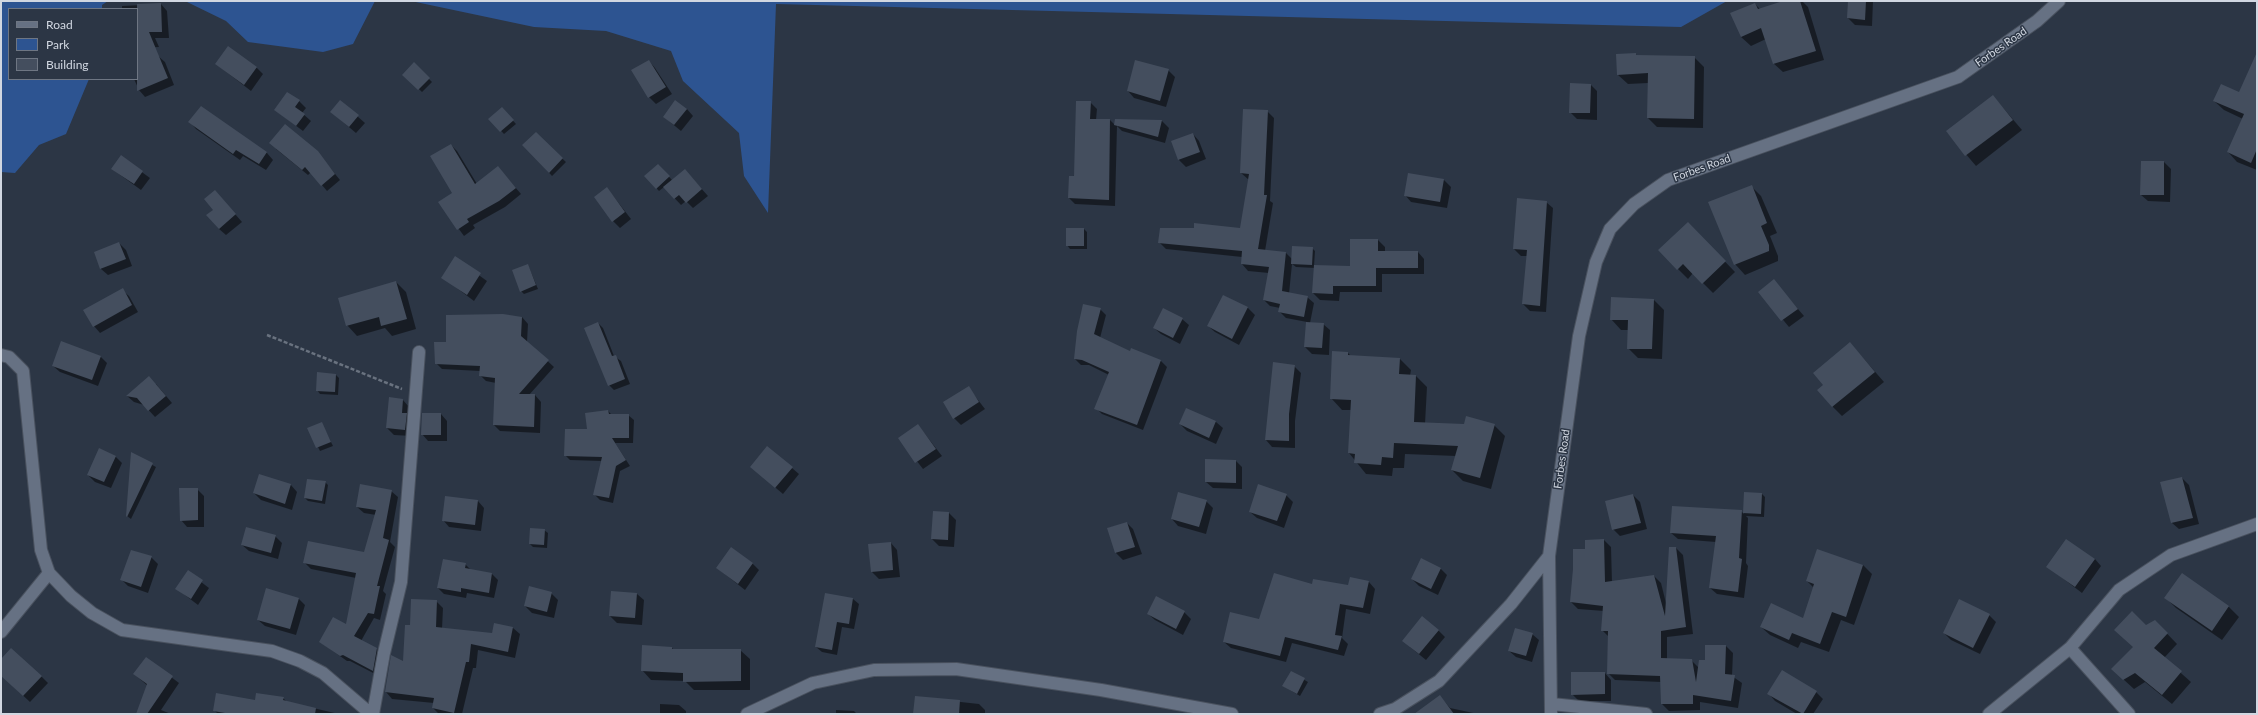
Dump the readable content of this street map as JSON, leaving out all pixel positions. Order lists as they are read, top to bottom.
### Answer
{
  "streets": {
    "street": ["Forbes Road"]
  },
  "legend": ["Road", "Park", "Building"]
}
